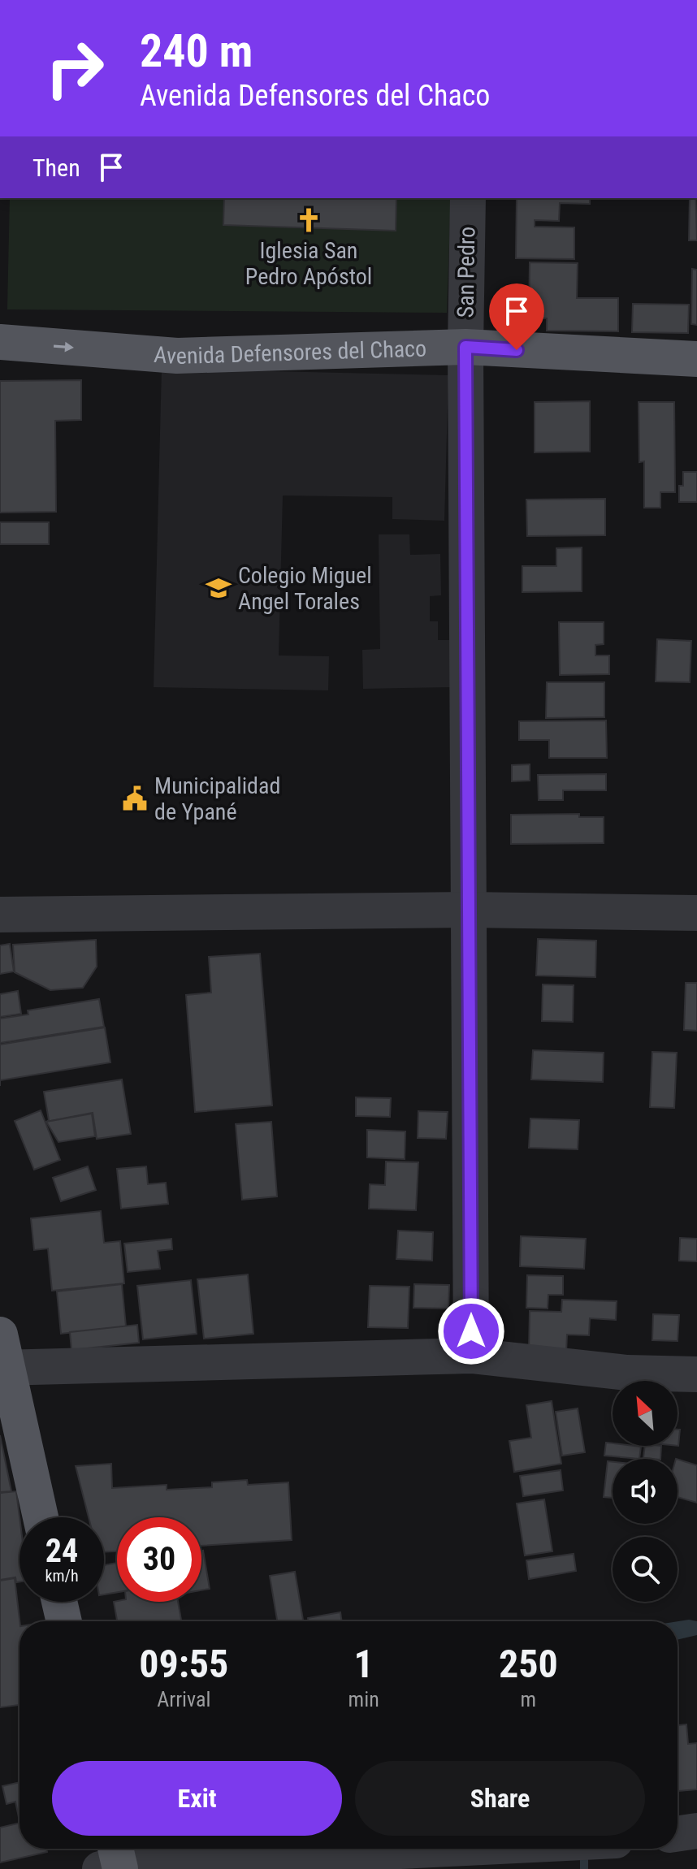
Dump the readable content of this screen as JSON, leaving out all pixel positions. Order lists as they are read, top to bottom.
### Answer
{
  "streets": {
    "main road": ["Avenida Defensores del Chaco"],
    "street": ["San Pedro"]
  },
  "crossings": [
    ["San Pedro", "Avenida Defensores del Chaco"]
  ],
  "one_way": ["Avenida Defensores del Chaco"],
  "places": {
    "church": ["Iglesia San Pedro Apóstol"],
    "school or university": ["Colegio Miguel Angel Torales"],
    "public building": ["Municipalidad de Ypané"]
  },
  "north": "top left",
  "page": {
    "turn": ["240 m", "Avenida Defensores del Chaco"],
    "then": "Then",
    "speed": "24 km/h",
    "limit": "30",
    "eta": [
      "09:55",
      "Arrival",
      "1",
      "min",
      "250",
      "m"
    ],
    "buttons": ["Exit", "Share"]
  }
}
